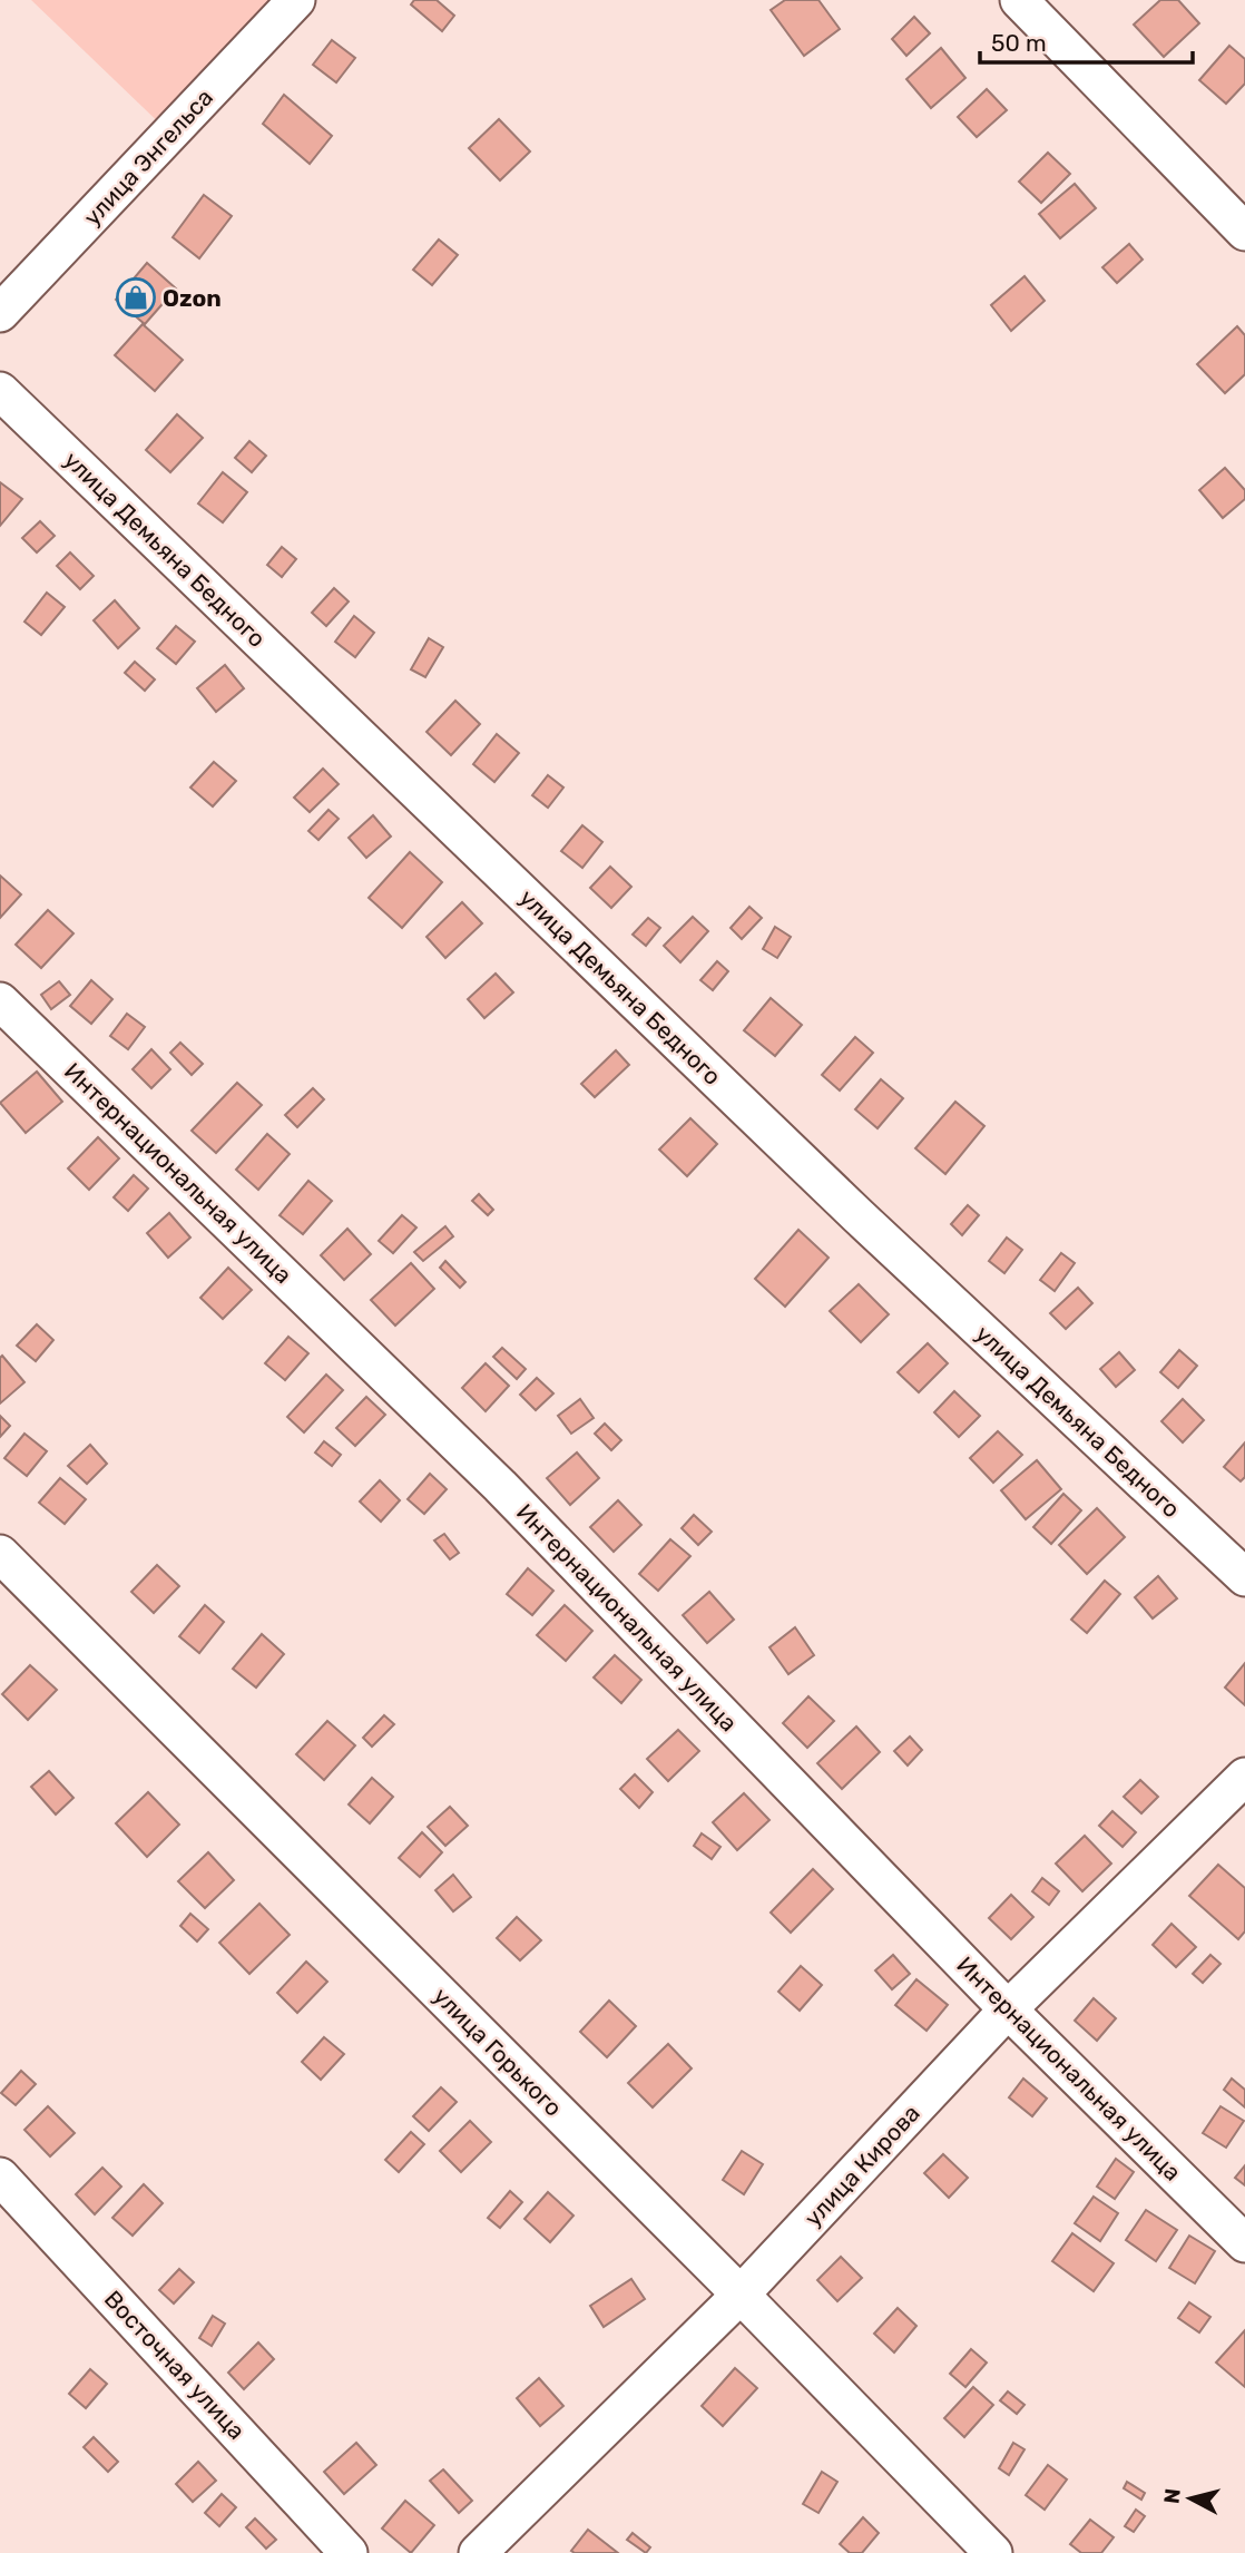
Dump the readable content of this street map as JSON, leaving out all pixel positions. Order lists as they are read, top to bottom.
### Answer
{
  "streets": {
    "street": [
      "улица Энгельса",
      "улица Демьяна Бедного",
      "Интернациональная улица",
      "улица Горького",
      "улица Кирова",
      "Восточная улица"
    ]
  },
  "crossings": [
    ["Интернациональная улица", "улица Кирова"],
    ["улица Горького", "улица Кирова"]
  ],
  "places": {
    "shop": ["Ozon"]
  },
  "scale_bar": "50 m",
  "north": "left"
}
